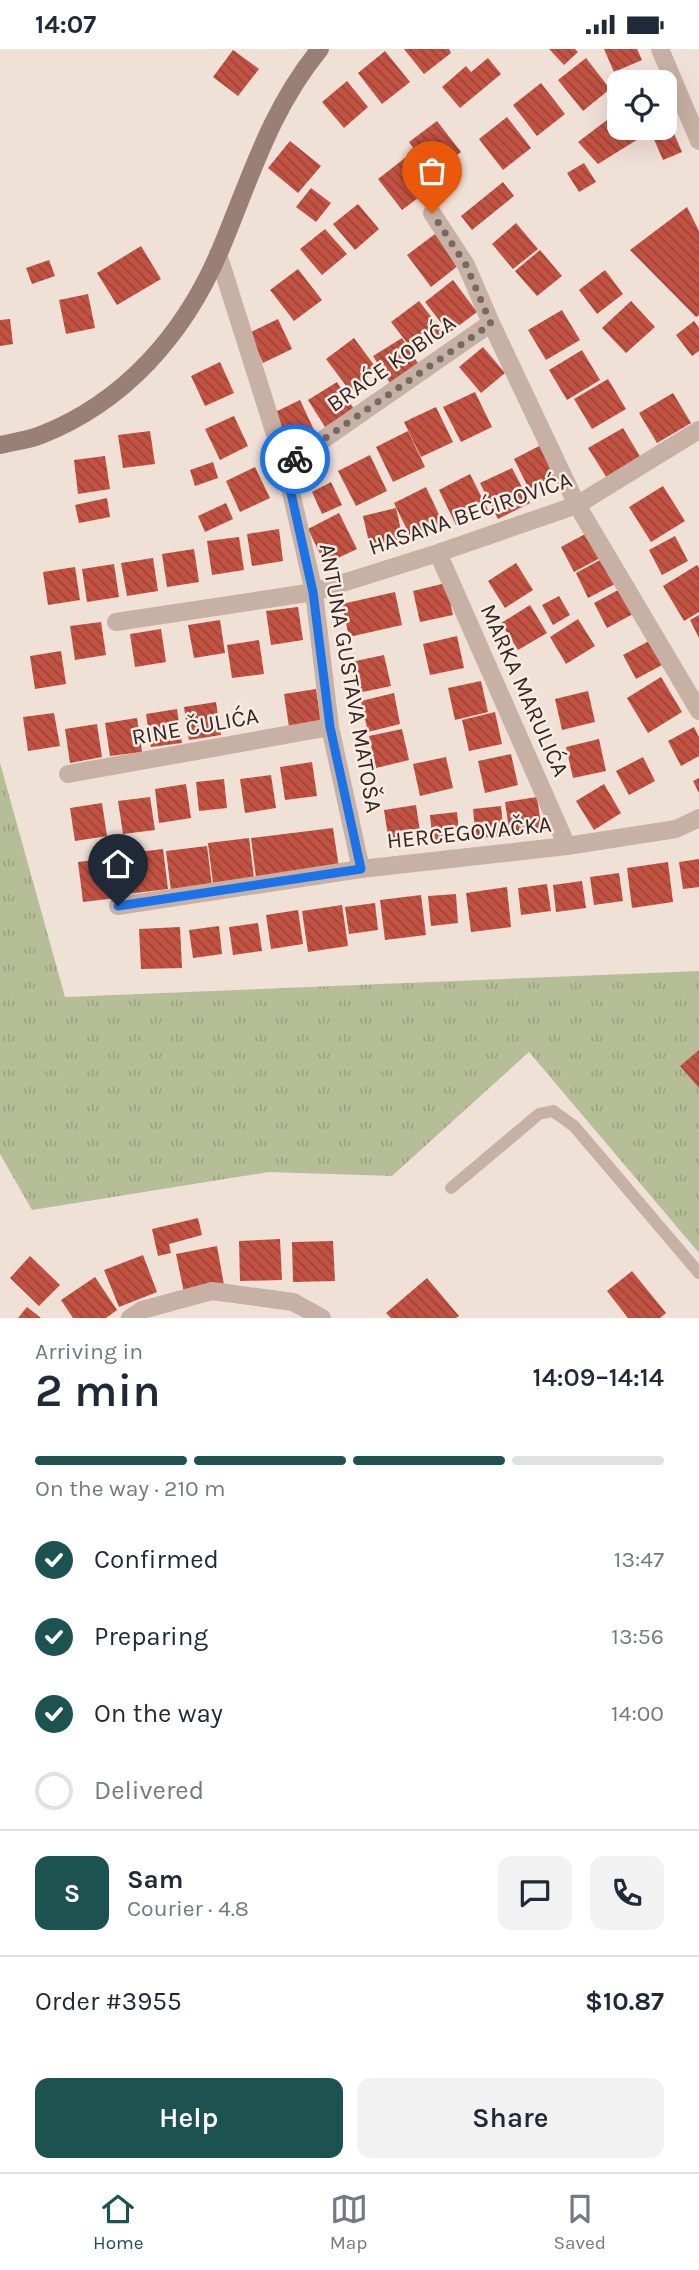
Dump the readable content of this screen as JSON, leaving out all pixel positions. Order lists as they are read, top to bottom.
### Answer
{
  "streets": {
    "street": [
      "BRAĆE KOBIĆA",
      "HASANA BEĆIROVIĆA",
      "ANTUNA GUSTAVA MATOŠA",
      "MARKA MARULIĆA",
      "RINE ČULIĆA",
      "HERCEGOVAČKA"
    ]
  },
  "crossings": [
    ["BRAĆE KOBIĆA", "HASANA BEĆIROVIĆA"],
    ["BRAĆE KOBIĆA", "ANTUNA GUSTAVA MATOŠA"],
    ["HASANA BEĆIROVIĆA", "ANTUNA GUSTAVA MATOŠA"],
    ["HASANA BEĆIROVIĆA", "MARKA MARULIĆA"],
    ["ANTUNA GUSTAVA MATOŠA", "RINE ČULIĆA"],
    ["ANTUNA GUSTAVA MATOŠA", "HERCEGOVAČKA"],
    ["MARKA MARULIĆA", "HERCEGOVAČKA"]
  ],
  "page": {
    "status": "14:07",
    "heading": ["2 min", "Arriving in", "14:09–14:14"],
    "panel": [
      "Sam",
      "Courier · 4.8",
      "Order #3955",
      "$10.87"
    ],
    "bar": "On the way · 210 m",
    "list": [
      ["Confirmed", "13:47"],
      ["Preparing", "13:56"],
      ["On the way", "14:00"],
      "Delivered"
    ],
    "round": "S",
    "buttons": ["Help", "Share"],
    "tabs": ["Home", "Map", "Saved"]
  }
}
